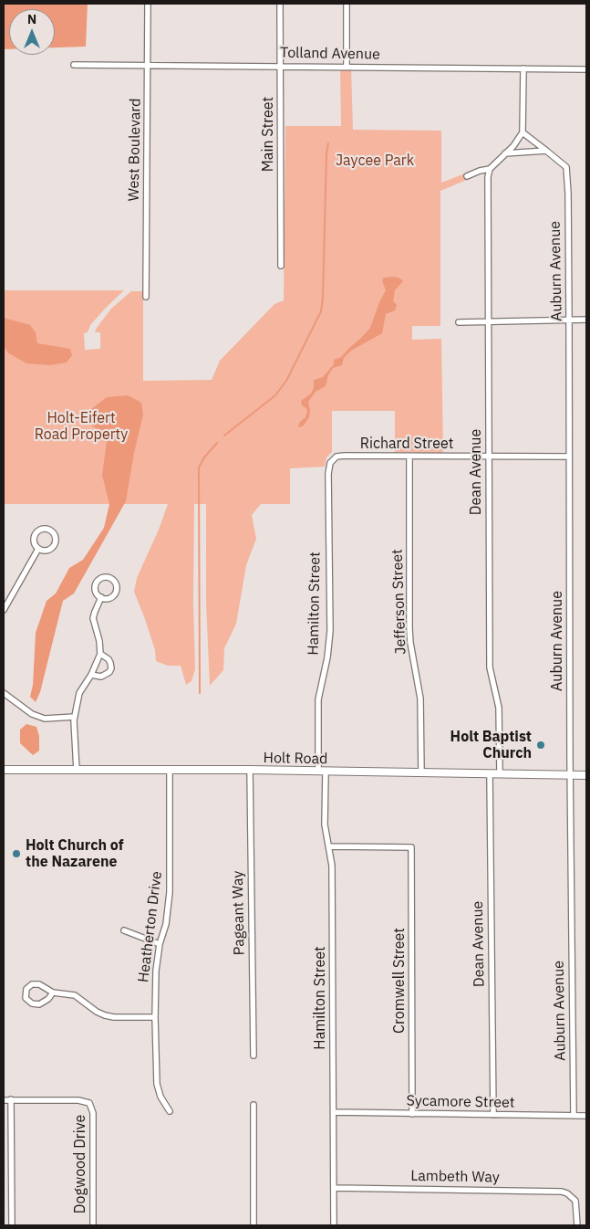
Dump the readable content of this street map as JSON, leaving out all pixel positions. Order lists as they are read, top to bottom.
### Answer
{
  "streets": {
    "main road": ["Holt Road"],
    "street": [
      "Tolland Avenue",
      "Main Street",
      "West Boulevard",
      "Auburn Avenue",
      "Richard Street",
      "Dean Avenue",
      "Jefferson Street",
      "Hamilton Street",
      "Pageant Way",
      "Heatherton Drive",
      "Cromwell Street",
      "Sycamore Street",
      "Dogwood Drive",
      "Lambeth Way"
    ]
  },
  "crossings": [
    ["Tolland Avenue", "Main Street"],
    ["Tolland Avenue", "West Boulevard"],
    ["Auburn Avenue", "Richard Street"],
    ["Auburn Avenue", "Holt Road"],
    ["Auburn Avenue", "Sycamore Street"],
    ["Richard Street", "Dean Avenue"],
    ["Richard Street", "Jefferson Street"],
    ["Richard Street", "Hamilton Street"],
    ["Dean Avenue", "Holt Road"],
    ["Dean Avenue", "Sycamore Street"],
    ["Jefferson Street", "Holt Road"],
    ["Hamilton Street", "Holt Road"],
    ["Hamilton Street", "Cromwell Street"],
    ["Hamilton Street", "Sycamore Street"],
    ["Hamilton Street", "Lambeth Way"],
    ["Holt Road", "Pageant Way"],
    ["Holt Road", "Heatherton Drive"],
    ["Cromwell Street", "Sycamore Street"]
  ],
  "parks": ["Jaycee Park", "Holt-Eifert Road Property"],
  "places": ["Holt Baptist Church", "Holt Church of the Nazarene"],
  "north": "top"
}
